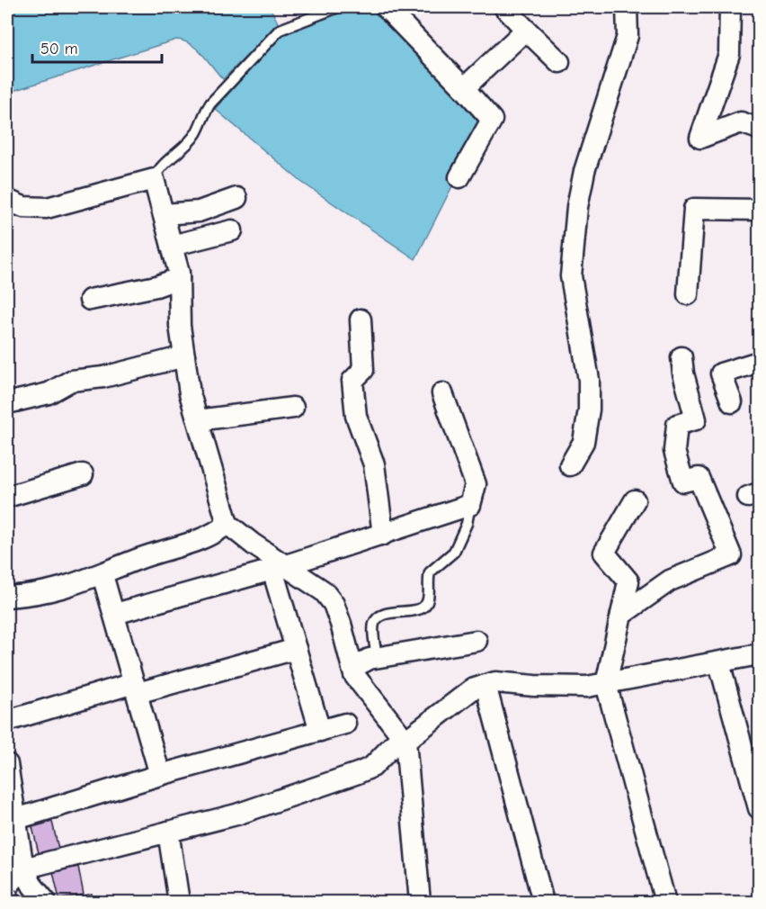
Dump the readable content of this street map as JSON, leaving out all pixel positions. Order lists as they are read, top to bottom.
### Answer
{
  "scale_bar": "50 m"
}
